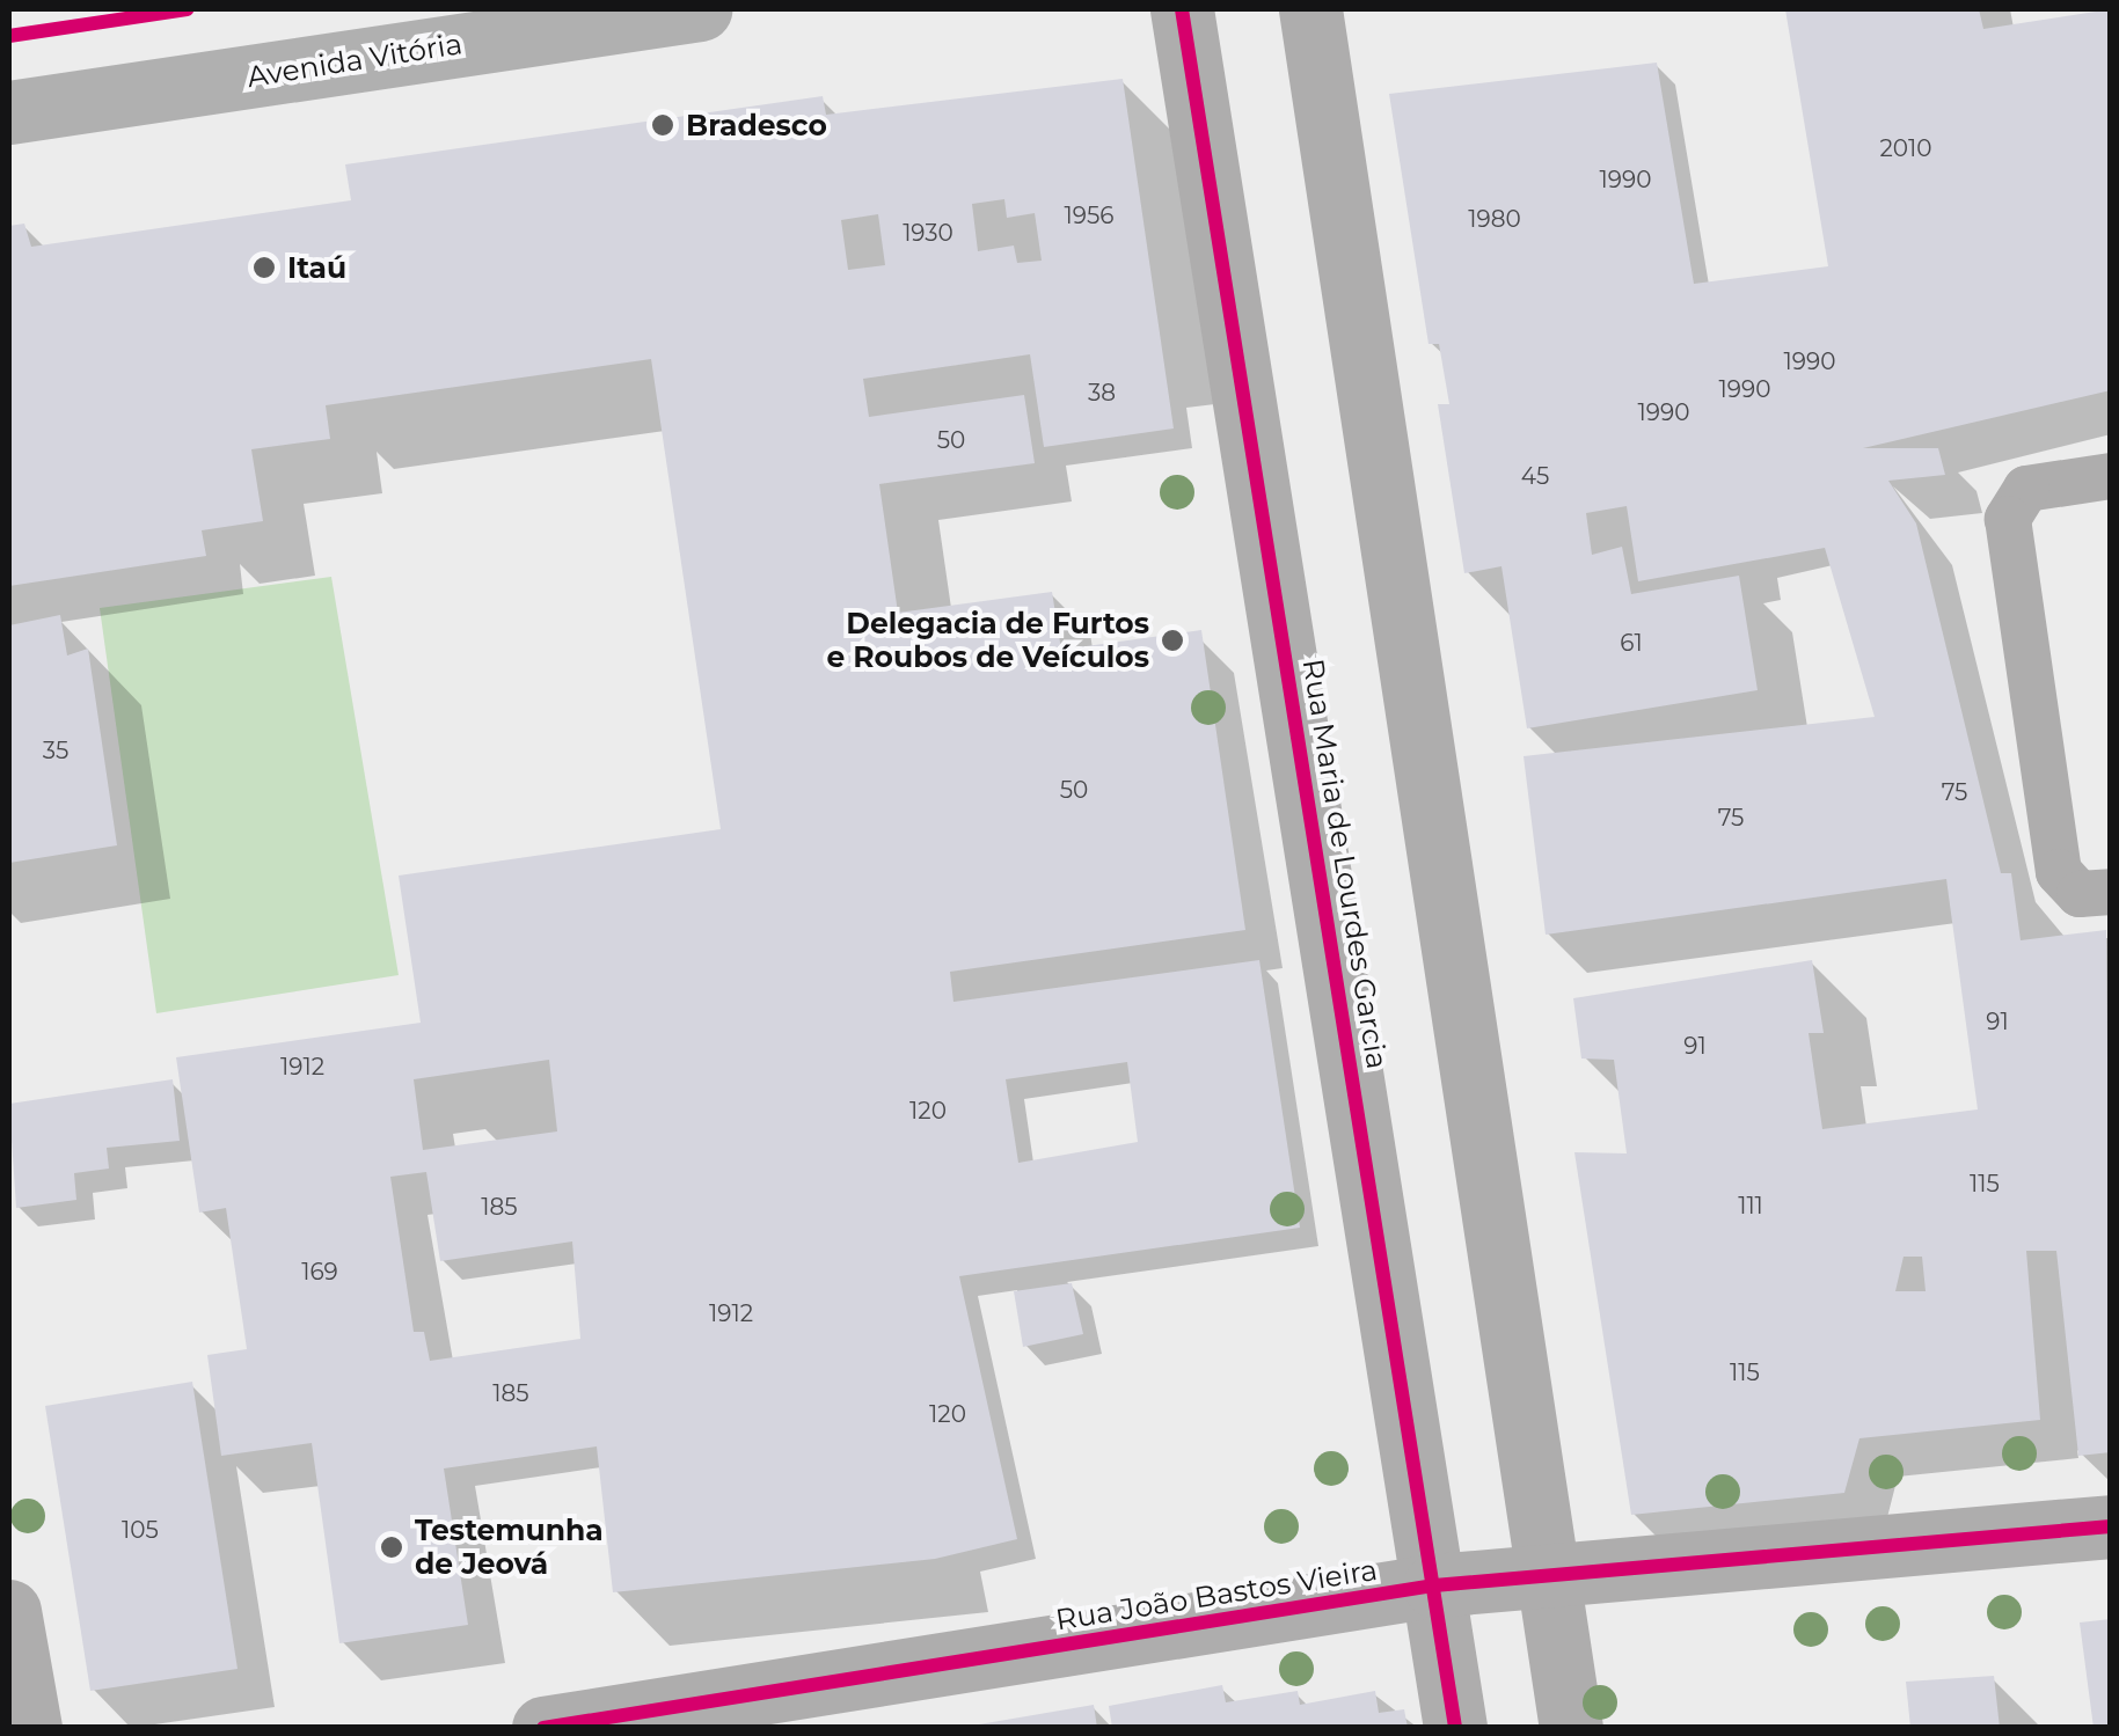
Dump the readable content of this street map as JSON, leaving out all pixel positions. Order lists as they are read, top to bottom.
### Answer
{
  "streets": {
    "main road": ["Avenida Vitória"],
    "street": ["Rua Maria de Lourdes Garcia", "Rua João Bastos Vieira"]
  },
  "crossings": [
    ["Rua Maria de Lourdes Garcia", "Rua João Bastos Vieira"]
  ],
  "places": [
    "Bradesco",
    "Itaú",
    "Delegacia de Furtos e Roubos de Veículos",
    "Testemunha de Jeová"
  ],
  "house_numbers": [
    "2010",
    "1990",
    "1956",
    "1980",
    "1930",
    "1990",
    "1990",
    "38",
    "1990",
    "50",
    "45",
    "61",
    "35",
    "50",
    "75",
    "75",
    "91",
    "91",
    "1912",
    "120",
    "115",
    "111",
    "185",
    "169",
    "1912",
    "115",
    "185",
    "120",
    "105"
  ]
}
